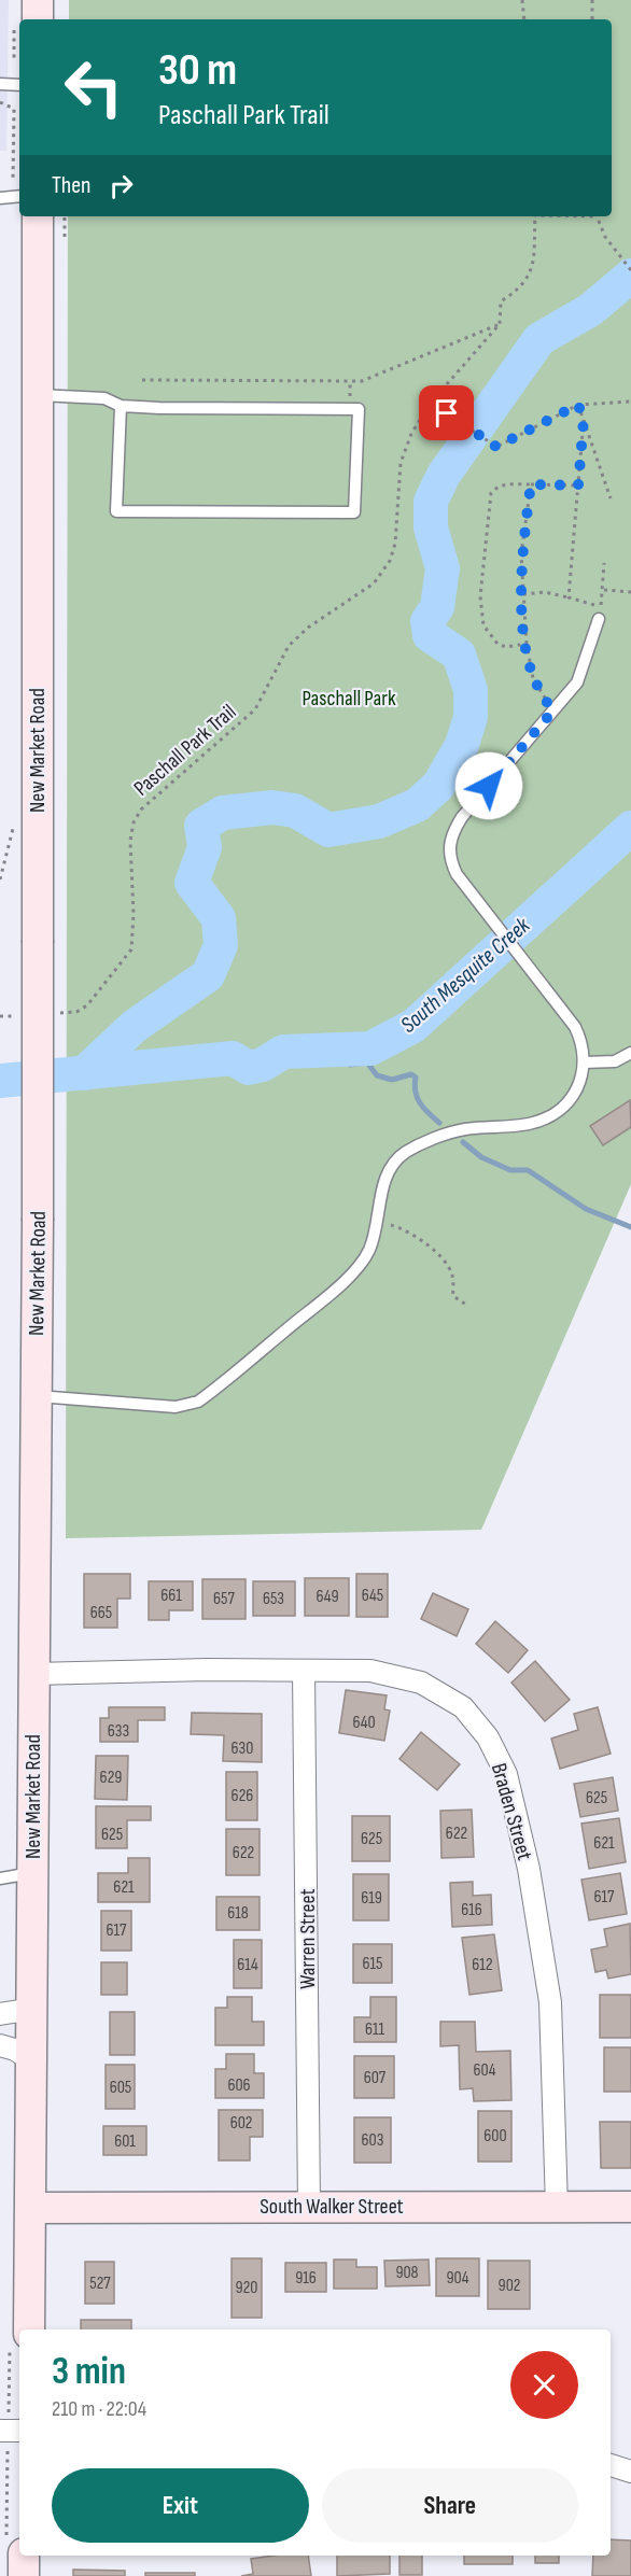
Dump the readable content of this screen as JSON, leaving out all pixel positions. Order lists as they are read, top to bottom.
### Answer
{
  "streets": {
    "street": [
      "New Market Road",
      "Braden Street",
      "Warren Street",
      "South Walker Street"
    ],
    "path": ["Paschall Park Trail"]
  },
  "crossings": [
    ["New Market Road", "Braden Street"],
    ["New Market Road", "South Walker Street"],
    ["Braden Street", "Warren Street"],
    ["Braden Street", "South Walker Street"],
    ["Warren Street", "South Walker Street"]
  ],
  "water": ["South Mesquite Creek"],
  "parks": ["Paschall Park"],
  "house_numbers": [
    "661",
    "645",
    "649",
    "657",
    "653",
    "665",
    "640",
    "633",
    "630",
    "629",
    "626",
    "625",
    "622",
    "625",
    "625",
    "621",
    "622",
    "621",
    "617",
    "619",
    "616",
    "618",
    "617",
    "615",
    "614",
    "612",
    "611",
    "604",
    "607",
    "606",
    "605",
    "602",
    "600",
    "603",
    "601",
    "908",
    "916",
    "904",
    "527",
    "902",
    "920"
  ],
  "page": {
    "turn": ["30 m", "Paschall Park Trail"],
    "then": "Then",
    "heading": ["3 min", "210 m · 22:04"],
    "buttons": ["Exit", "Share"]
  }
}
